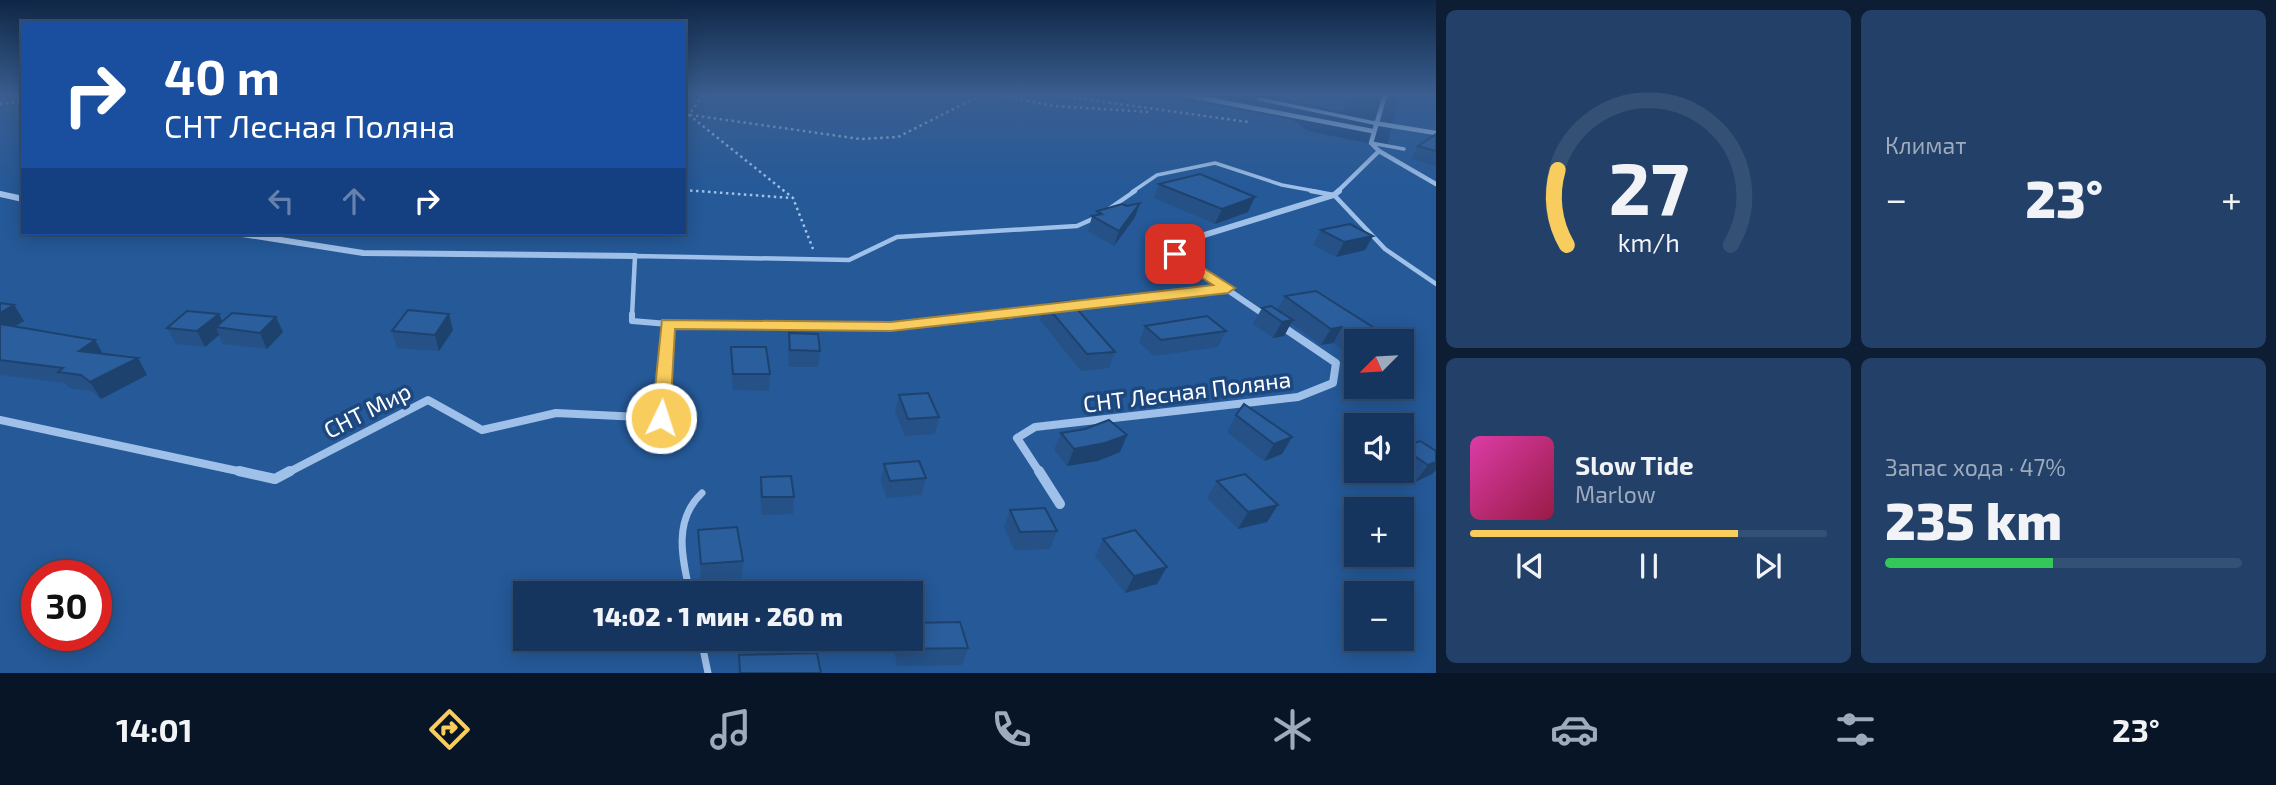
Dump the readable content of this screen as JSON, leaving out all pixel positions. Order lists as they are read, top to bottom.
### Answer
{
  "streets": {
    "street": ["СНТ Лесная Поляна", "СНТ Мир"]
  },
  "north": "bottom left",
  "page": {
    "tile": [
      "Климат",
      ["Запас хода · 47%", "235 km"]
    ],
    "turn": ["40 m", "СНТ Лесная Поляна"],
    "heat": ["−", "23°", "+"],
    "map_buttons": ["+", "−"],
    "song": ["Slow Tide", "Marlow"],
    "limit": "30",
    "trip": "14:02 · 1 мин · 260 m",
    "tabs": ["14:01", "23°"],
    "gauge": ["27", "km/h"]
  }
}
